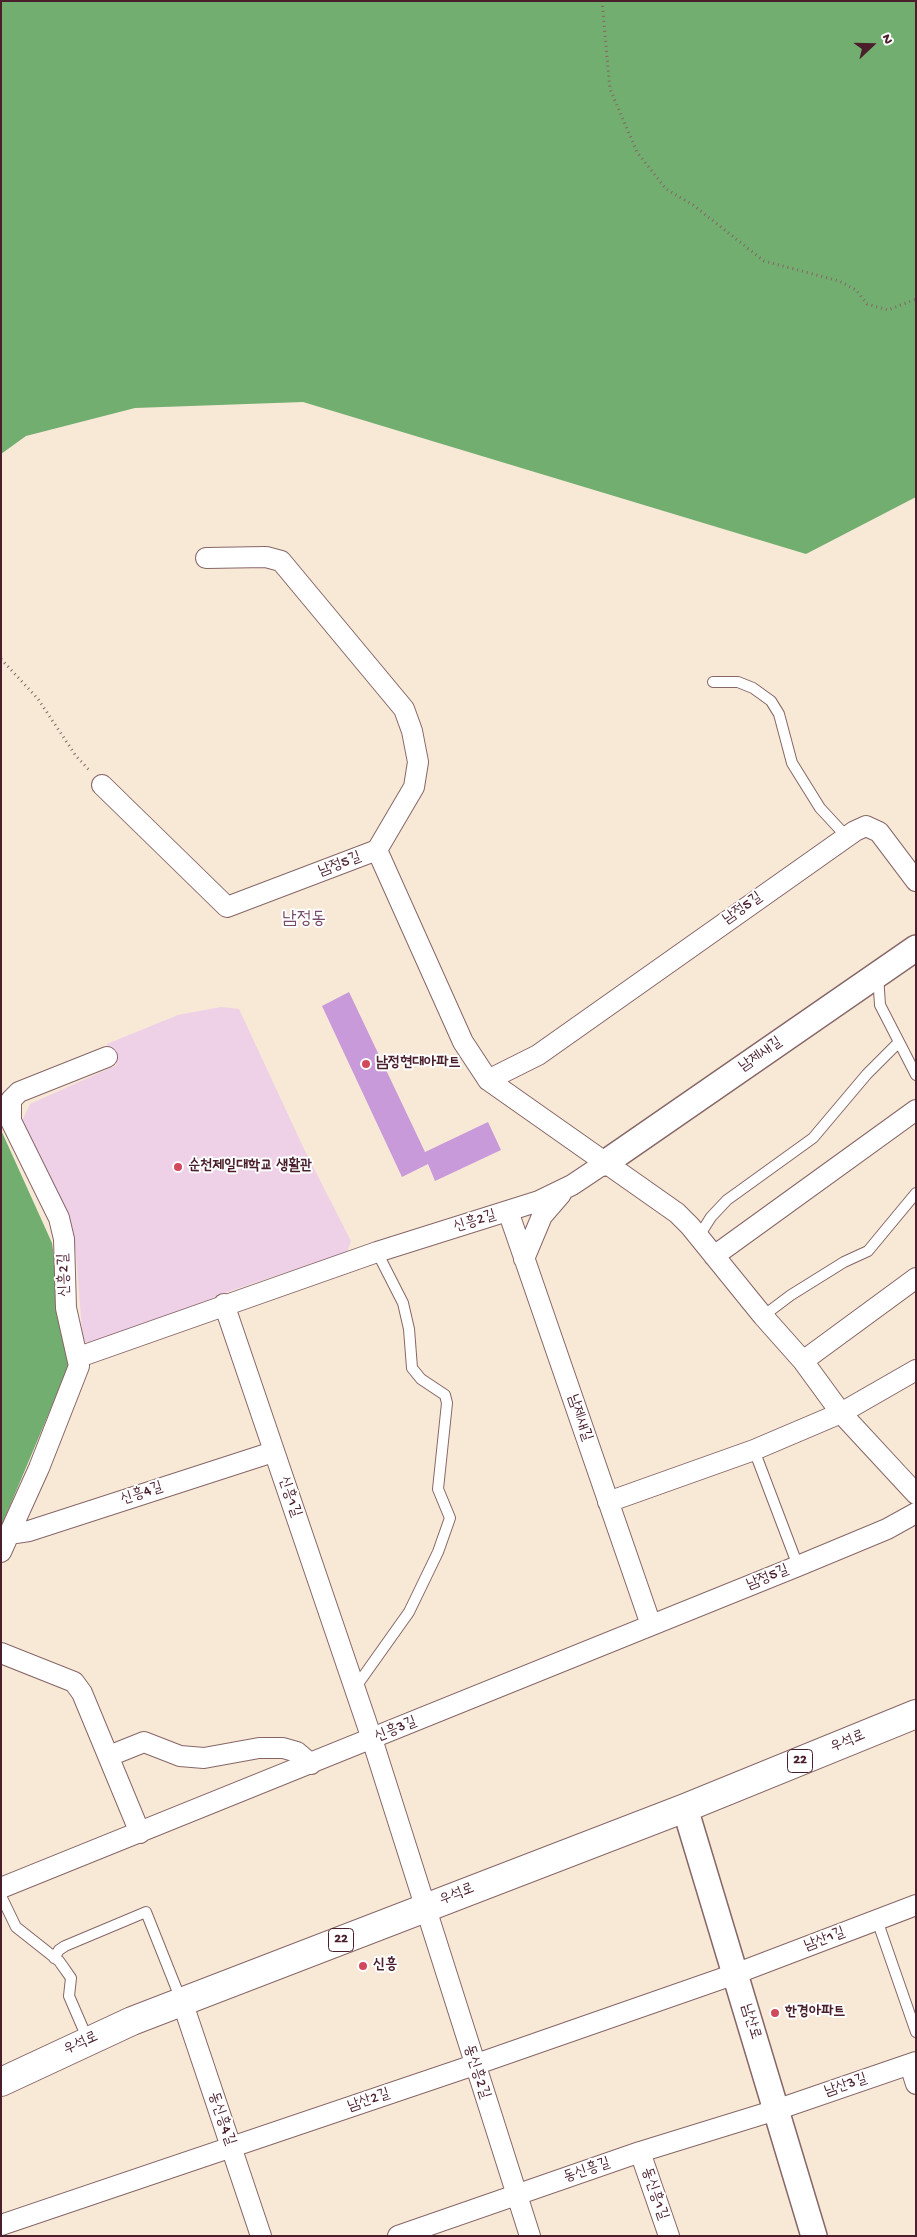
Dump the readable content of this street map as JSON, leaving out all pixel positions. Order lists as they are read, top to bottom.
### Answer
{
  "streets": {
    "main road": ["우석로", "22"],
    "street": [
      "남정5길",
      "남제새길",
      "신흥2길",
      "신흥4길",
      "신흥1길",
      "신흥3길",
      "남산1길",
      "남산로",
      "동신흥2길",
      "남산3길",
      "남산2길",
      "동신흥4길",
      "동신흥길",
      "동신흥1길"
    ]
  },
  "crossings": [
    ["남정5길", "남제새길"],
    ["남정5길", "신흥2길"],
    ["남정5길", "신흥3길"],
    ["남제새길", "신흥2길"],
    ["남제새길", "신흥3길"],
    ["신흥2길", "신흥4길"],
    ["신흥2길", "신흥1길"],
    ["신흥4길", "신흥1길"],
    ["신흥1길", "신흥3길"],
    ["신흥1길", "우석로"],
    ["신흥1길", "동신흥2길"],
    ["우석로", "남산로"],
    ["우석로", "동신흥2길"],
    ["우석로", "동신흥4길"],
    ["남산1길", "남산로"],
    ["남산1길", "남산2길"],
    ["남산로", "남산3길"],
    ["남산로", "남산2길"],
    ["남산로", "동신흥길"],
    ["동신흥2길", "남산2길"],
    ["동신흥2길", "동신흥길"],
    ["남산3길", "동신흥길"],
    ["남산2길", "동신흥4길"],
    ["동신흥길", "동신흥1길"]
  ],
  "districts": ["남정동"],
  "places": [
    "남정현대아파트",
    "순천제일대학교 생활관",
    "신흥",
    "한경아파트"
  ],
  "north": "right"
}
